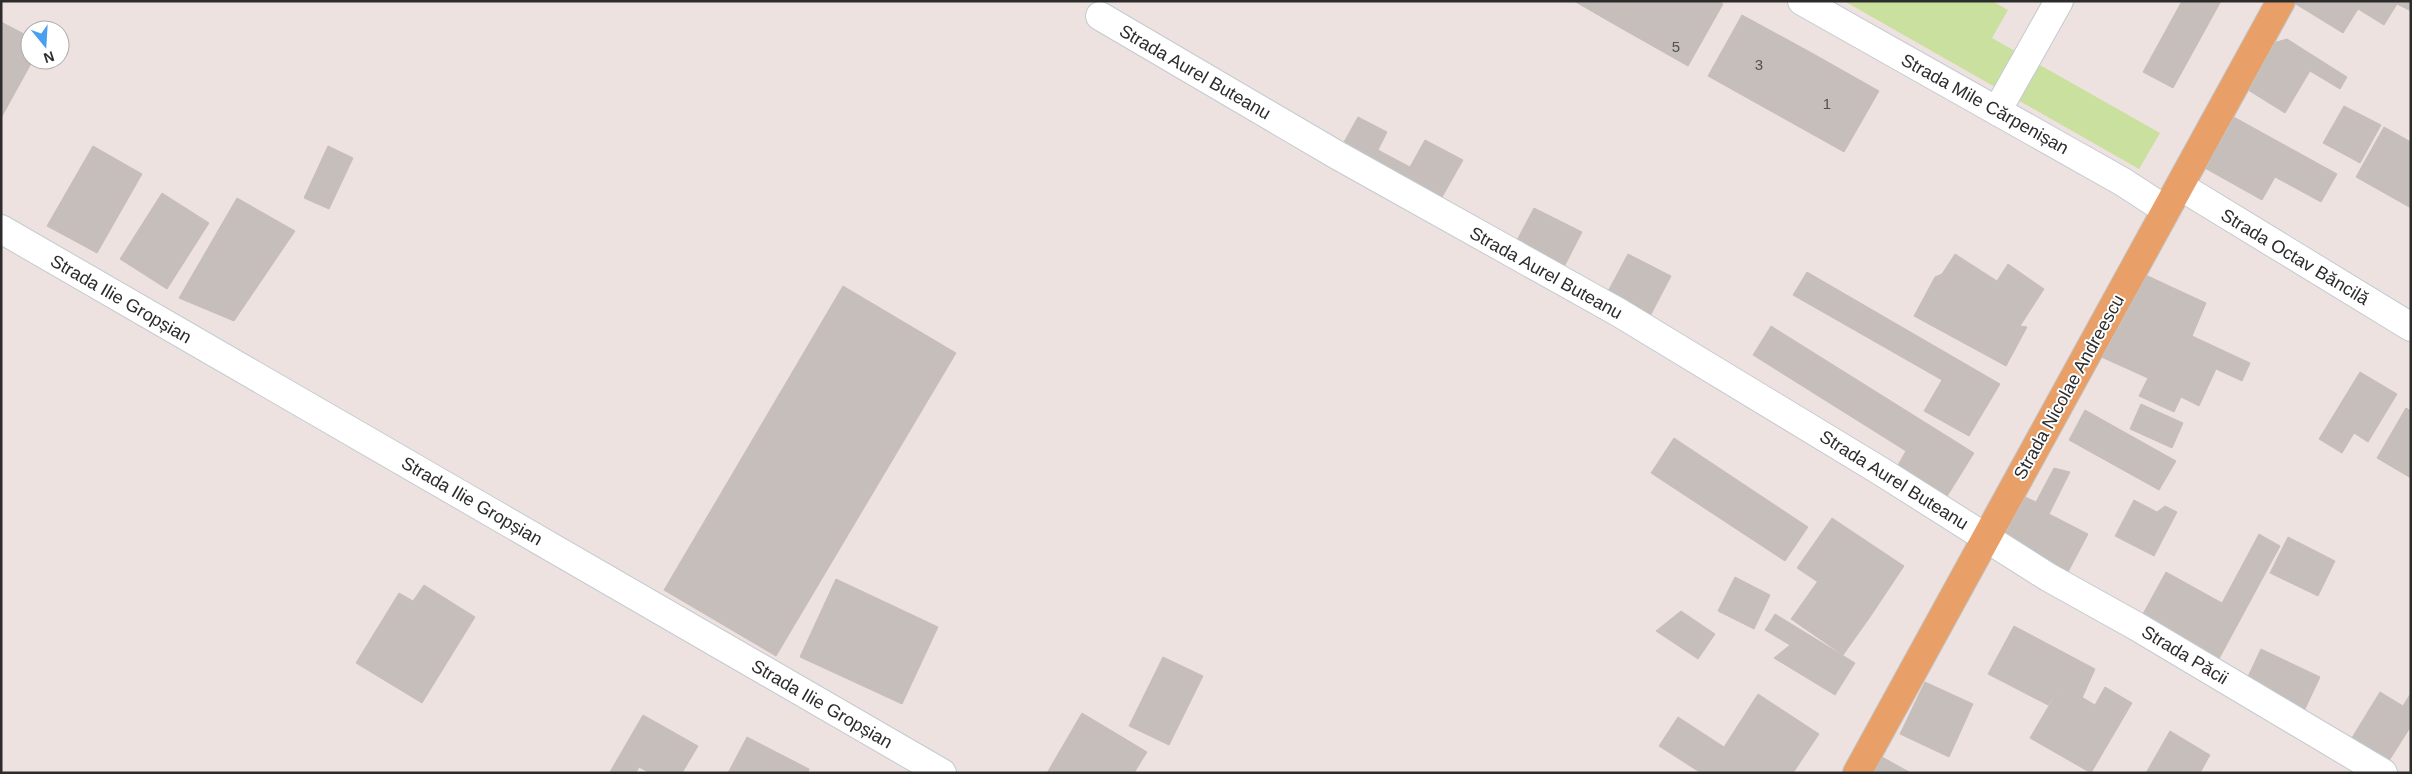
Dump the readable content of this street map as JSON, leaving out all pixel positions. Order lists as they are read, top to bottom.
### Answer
{
  "streets": {
    "main road": ["Strada Nicolae Andreescu"],
    "street": [
      "Strada Aurel Buteanu",
      "Strada Mile Cărpenișan",
      "Strada Octav Băncilă",
      "Strada Ilie Gropșian",
      "Strada Păcii"
    ]
  },
  "crossings": [
    ["Strada Aurel Buteanu", "Strada Nicolae Andreescu"],
    ["Strada Aurel Buteanu", "Strada Păcii"],
    ["Strada Mile Cărpenișan", "Strada Nicolae Andreescu"],
    ["Strada Octav Băncilă", "Strada Nicolae Andreescu"],
    ["Strada Nicolae Andreescu", "Strada Păcii"]
  ],
  "house_numbers": ["5", "3", "1"],
  "north": "bottom"
}
